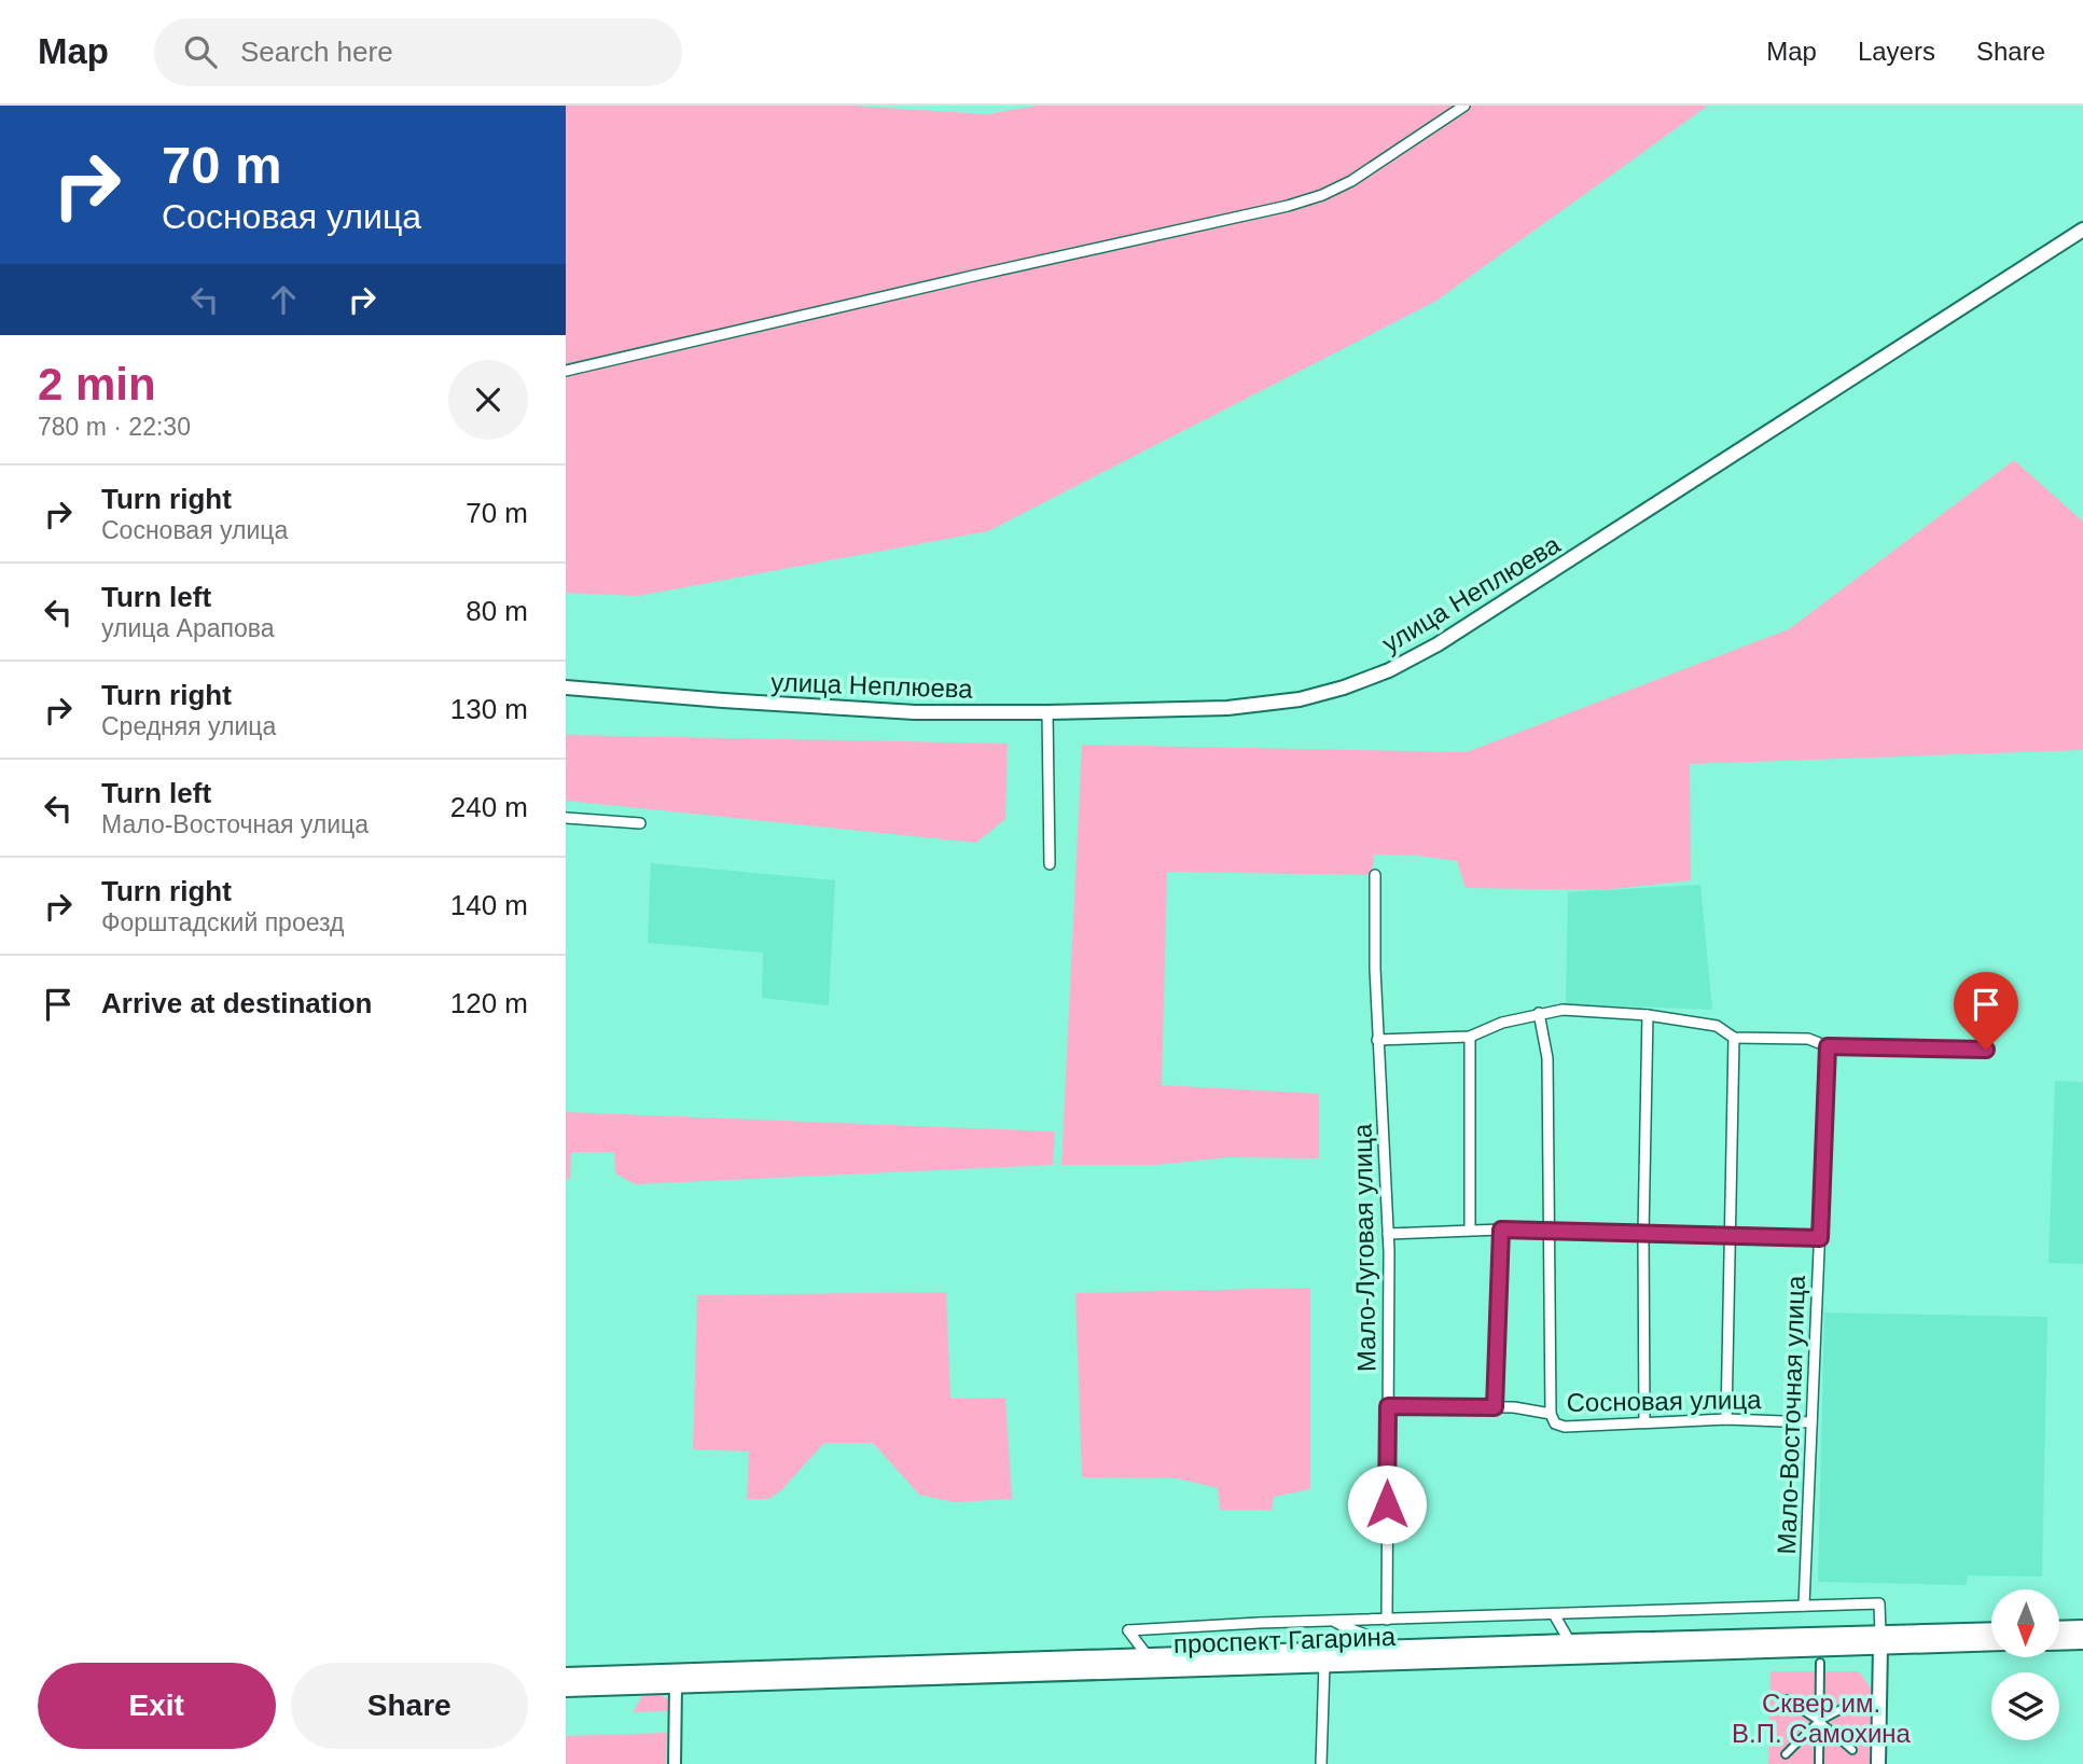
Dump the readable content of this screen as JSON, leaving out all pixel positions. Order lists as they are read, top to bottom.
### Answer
{
  "streets": {
    "main road": ["улица Неплюева", "проспект Гагарина"],
    "street": ["Мало-Луговая улица", "Сосновая улица", "Мало-Восточная улица"]
  },
  "crossings": [
    ["Мало-Луговая улица", "Сосновая улица"],
    ["Сосновая улица", "Мало-Восточная улица"]
  ],
  "parks": ["Сквер им. В.П. Самохина"],
  "north": "bottom",
  "page": {
    "header": "Map",
    "search": "Search here",
    "nav": ["Map", "Layers", "Share"],
    "turn": ["70 m", "Сосновая улица"],
    "heading": ["2 min", "780 m · 22:30"],
    "list": [
      {
        "name": "Turn right",
        "note": "Сосновая улица",
        "value": "70 m"
      },
      {
        "name": "Turn left",
        "note": "улица Арапова",
        "value": "80 m"
      },
      {
        "name": "Turn right",
        "note": "Средняя улица",
        "value": "130 m"
      },
      {
        "name": "Turn left",
        "note": "Мало-Восточная улица",
        "value": "240 m"
      },
      {
        "name": "Turn right",
        "note": "Форштадский проезд",
        "value": "140 m"
      },
      {
        "name": "Arrive at destination",
        "value": "120 m"
      }
    ],
    "buttons": ["Exit", "Share"]
  }
}
